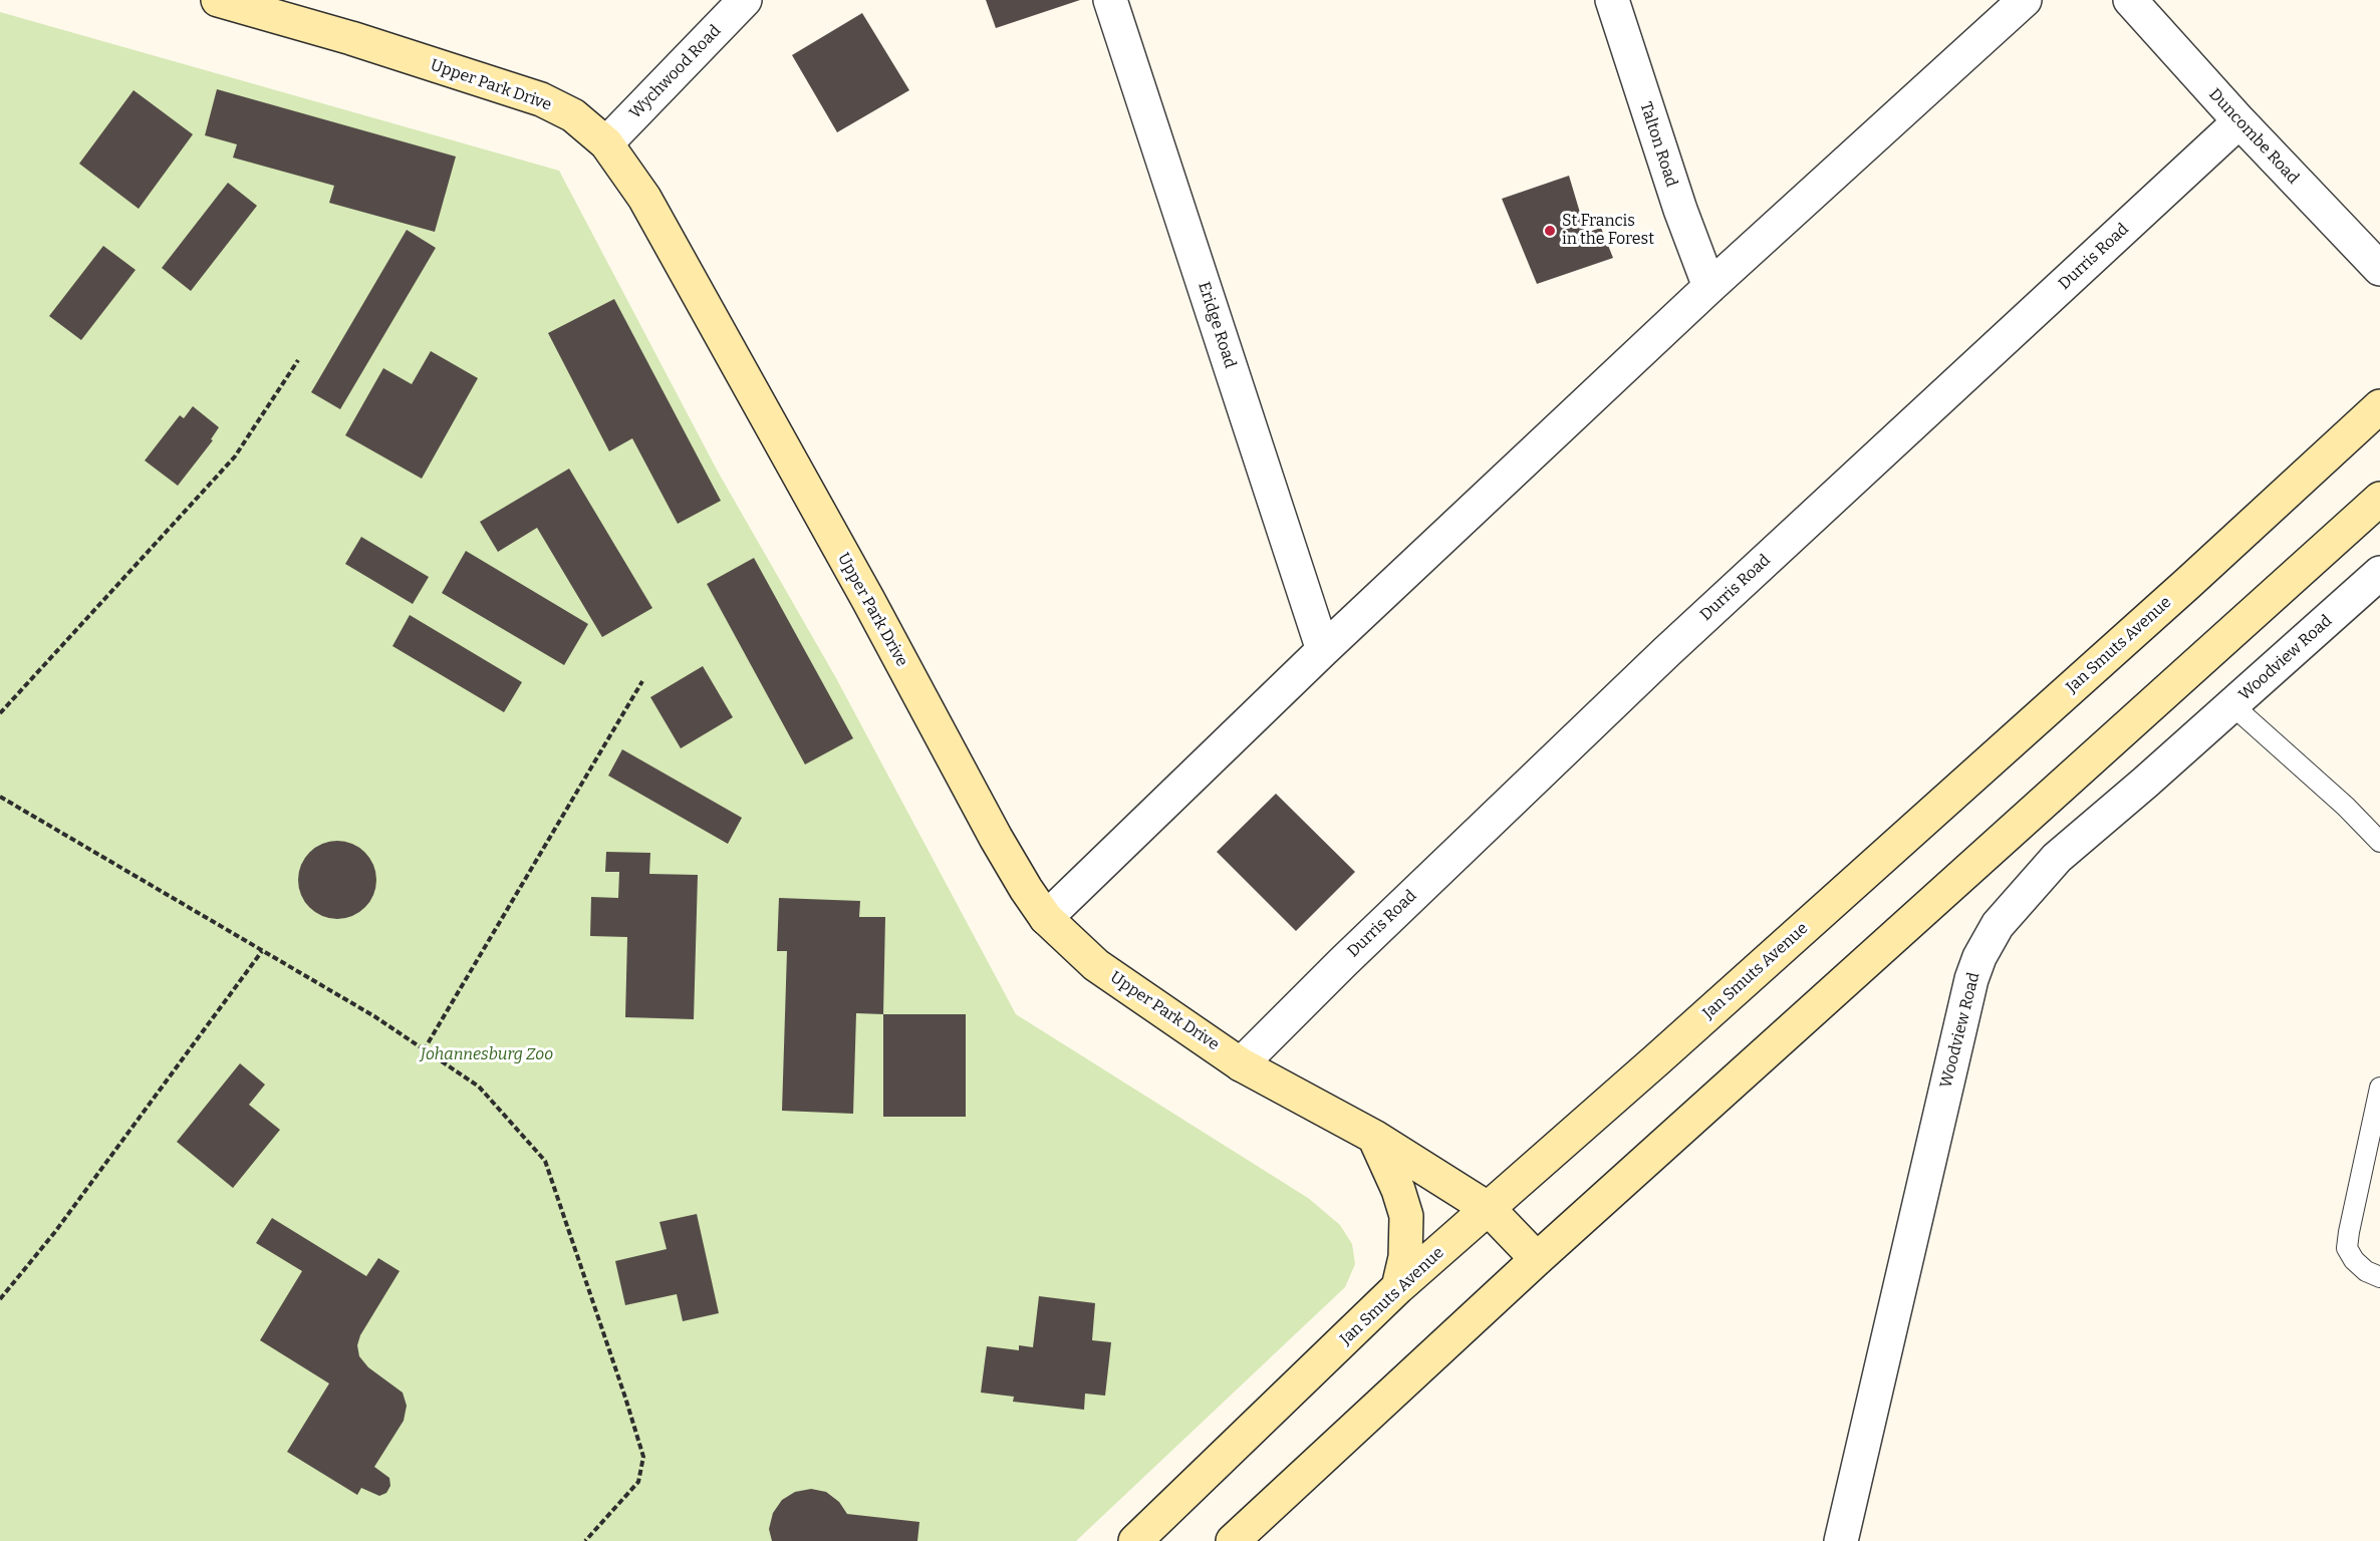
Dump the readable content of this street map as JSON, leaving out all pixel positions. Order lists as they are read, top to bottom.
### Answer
{
  "streets": {
    "main road": ["Upper Park Drive", "Jan Smuts Avenue"],
    "street": [
      "Wychwood Road",
      "Duncombe Road",
      "Talton Road",
      "Durris Road",
      "Eridge Road",
      "Woodview Road"
    ]
  },
  "crossings": [
    ["Wychwood Road", "Upper Park Drive"],
    ["Upper Park Drive", "Durris Road"],
    ["Upper Park Drive", "Jan Smuts Avenue"],
    ["Duncombe Road", "Durris Road"]
  ],
  "parks": ["Johannesburg Zoo"],
  "places": ["St Francis in the Forest"]
}
